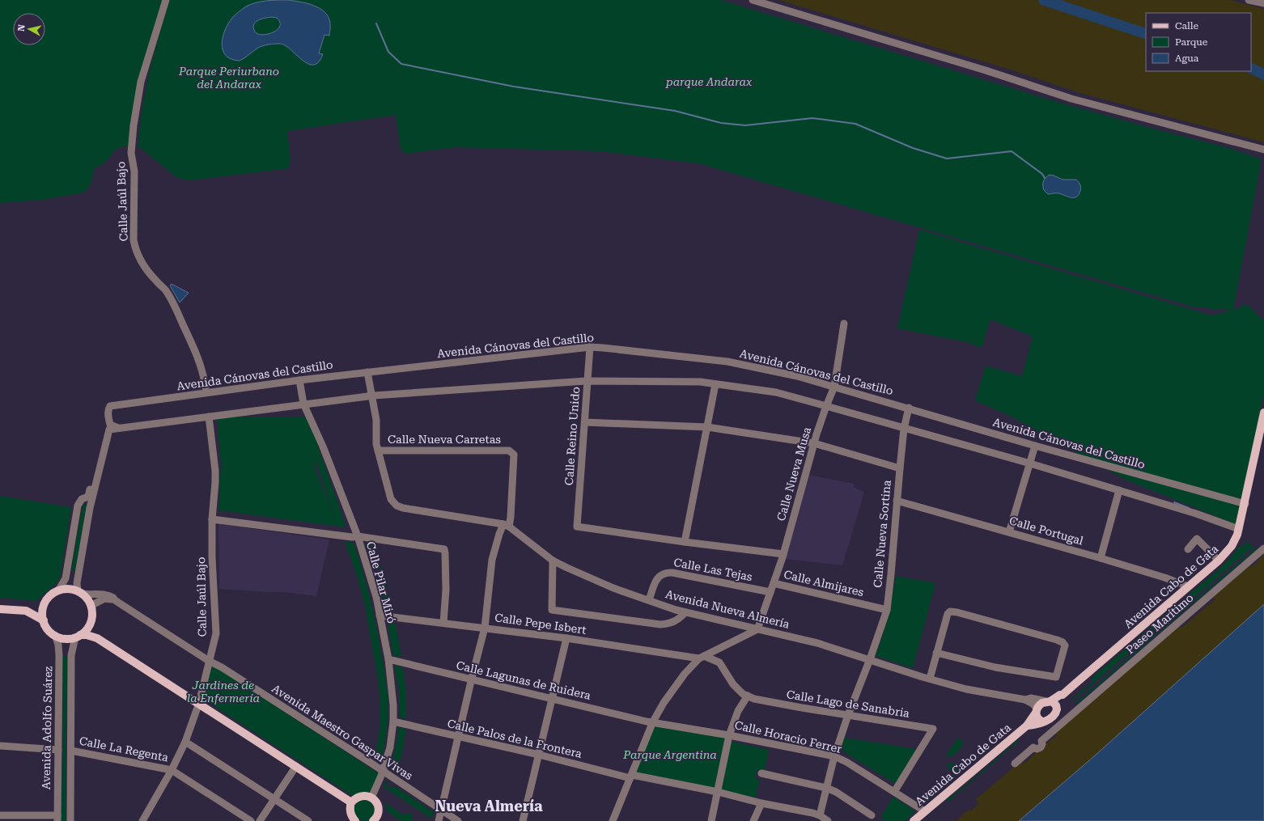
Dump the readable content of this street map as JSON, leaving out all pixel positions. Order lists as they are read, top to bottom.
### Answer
{
  "streets": {
    "main road": ["Avenida Cabo de Gata"],
    "street": [
      "Calle Jaúl Bajo",
      "Avenida Cánovas del Castillo",
      "Calle Reino Unido",
      "Calle Nueva Carretas",
      "Calle Nueva Musa",
      "Calle Portugal",
      "Calle Nueva Sortina",
      "Calle Las Tejas",
      "Calle Pilar Miró",
      "Calle Almijares",
      "Avenida Nueva Almería",
      "Calle Pepe Isbert",
      "Paseo Marítimo",
      "Calle Lagunas de Ruidera",
      "Calle Lago de Sanabria",
      "Avenida Adolfo Suárez",
      "Avenida Maestro Gaspar Vivas",
      "Calle Horacio Ferrer",
      "Calle Palos de la Frontera",
      "Calle La Regenta"
    ]
  },
  "crossings": [
    ["Calle Jaúl Bajo", "Avenida Maestro Gaspar Vivas"],
    ["Calle Jaúl Bajo", "Calle La Regenta"],
    ["Avenida Cánovas del Castillo", "Calle Reino Unido"],
    ["Avenida Cánovas del Castillo", "Calle Nueva Musa"],
    ["Avenida Cánovas del Castillo", "Calle Nueva Sortina"],
    ["Avenida Cánovas del Castillo", "Calle Pilar Miró"],
    ["Avenida Cánovas del Castillo", "Avenida Cabo de Gata"],
    ["Avenida Cánovas del Castillo", "Avenida Nueva Almería"],
    ["Calle Nueva Carretas", "Avenida Nueva Almería"],
    ["Calle Nueva Musa", "Calle Las Tejas"],
    ["Calle Nueva Musa", "Calle Almijares"],
    ["Calle Nueva Musa", "Avenida Nueva Almería"],
    ["Calle Portugal", "Calle Nueva Sortina"],
    ["Calle Portugal", "Avenida Cabo de Gata"],
    ["Calle Nueva Sortina", "Calle Almijares"],
    ["Calle Nueva Sortina", "Avenida Nueva Almería"],
    ["Calle Nueva Sortina", "Calle Lago de Sanabria"],
    ["Calle Nueva Sortina", "Calle Horacio Ferrer"],
    ["Calle Nueva Sortina", "Calle Palos de la Frontera"],
    ["Calle Las Tejas", "Avenida Nueva Almería"],
    ["Calle Pilar Miró", "Calle Pepe Isbert"],
    ["Calle Pilar Miró", "Calle Lagunas de Ruidera"],
    ["Calle Pilar Miró", "Avenida Maestro Gaspar Vivas"],
    ["Calle Pilar Miró", "Calle Palos de la Frontera"],
    ["Avenida Cabo de Gata", "Avenida Nueva Almería"],
    ["Avenida Cabo de Gata", "Calle Horacio Ferrer"],
    ["Calle Pepe Isbert", "Calle Lago de Sanabria"],
    ["Calle Lagunas de Ruidera", "Calle Horacio Ferrer"],
    ["Calle Lago de Sanabria", "Calle Horacio Ferrer"],
    ["Avenida Adolfo Suárez", "Avenida Maestro Gaspar Vivas"],
    ["Avenida Adolfo Suárez", "Calle La Regenta"]
  ],
  "districts": ["Nueva Almería"],
  "parks": [
    "Parque Periurbano del Andarax",
    "parque Andarax",
    "Jardines de la Enfermería",
    "Parque Argentina"
  ],
  "legend": ["Calle", "Parque", "Agua"],
  "north": "left"
}
